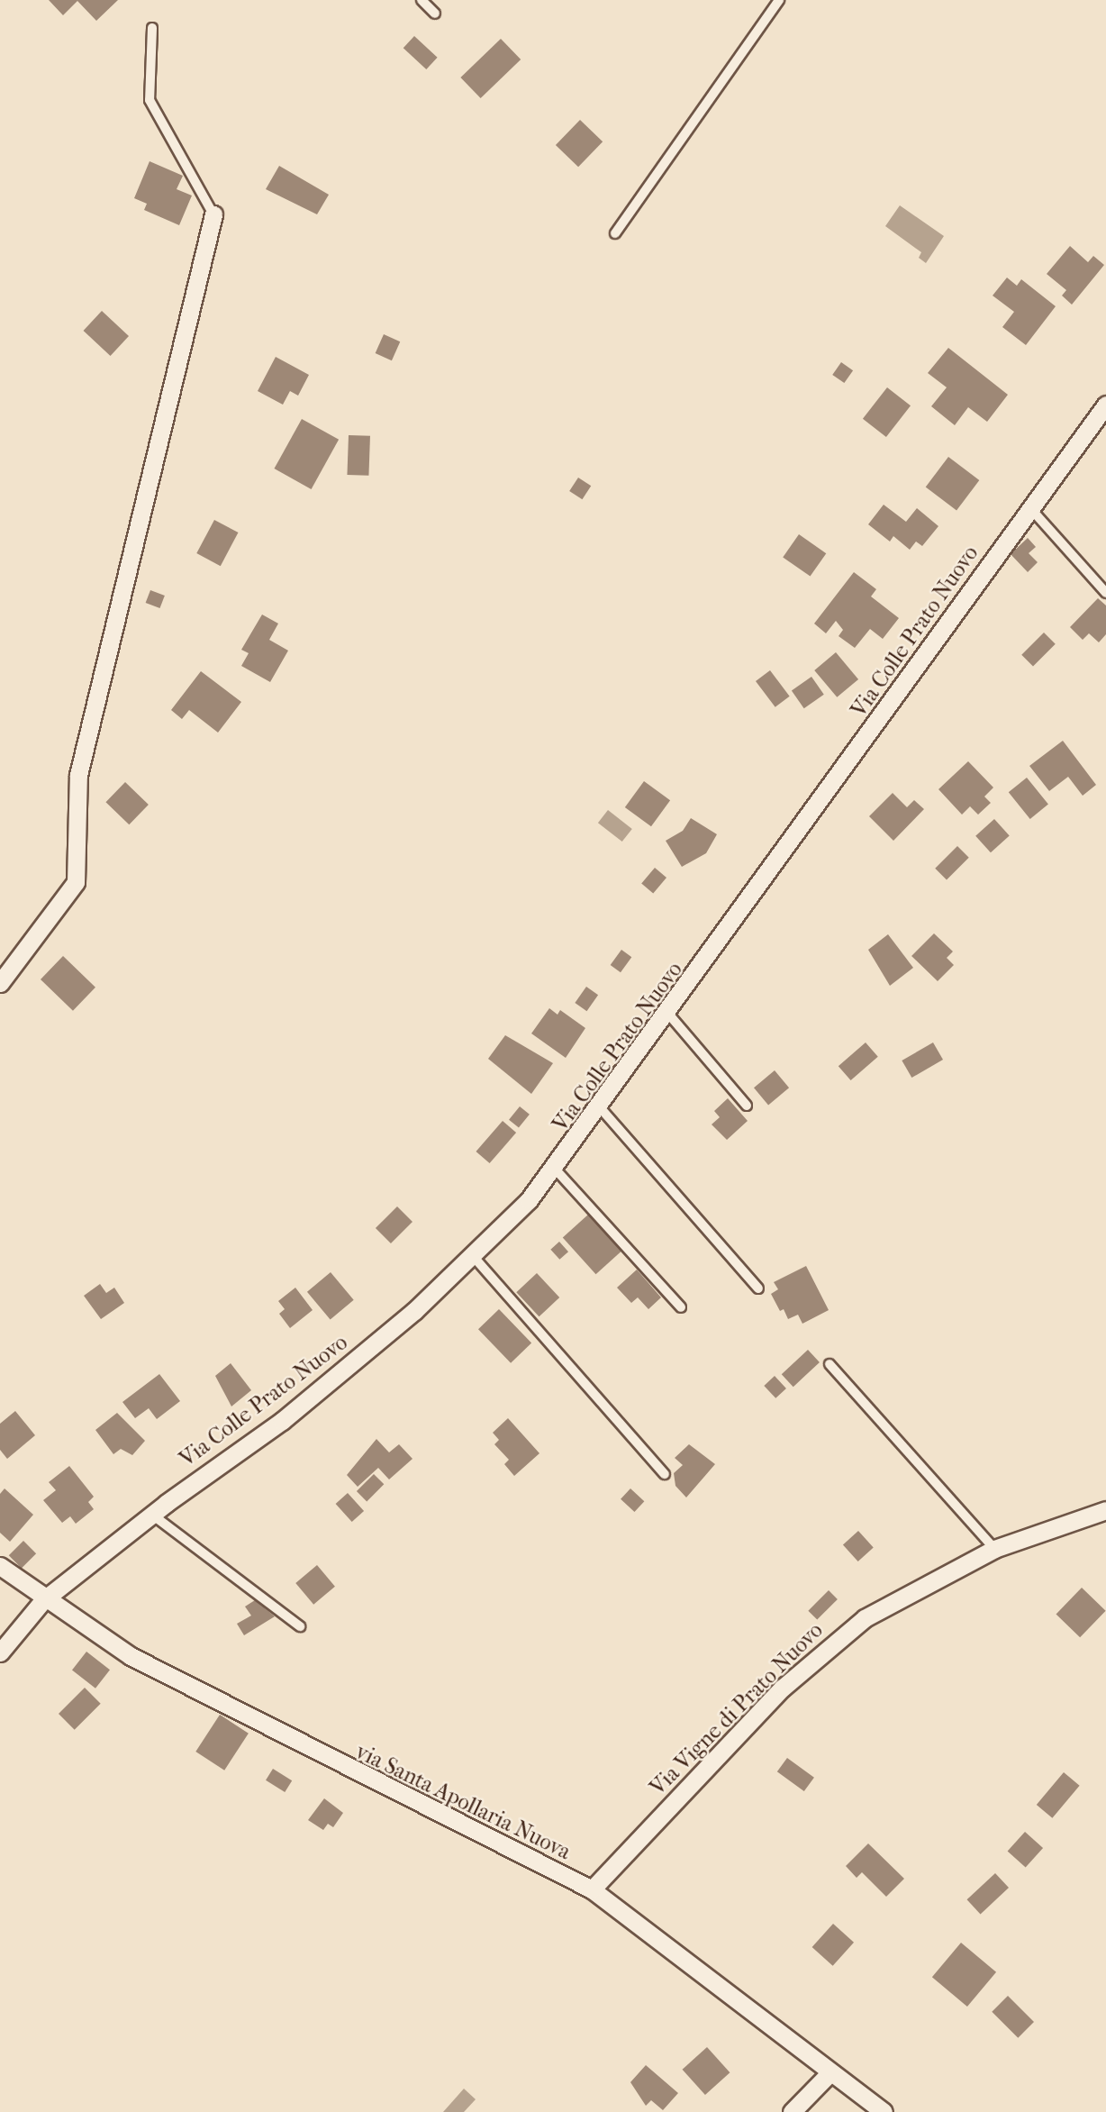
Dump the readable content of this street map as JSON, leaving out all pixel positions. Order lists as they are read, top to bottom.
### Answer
{
  "streets": {
    "street": ["Via Colle Prato Nuovo", "Via Vigne di Prato Nuovo", "via Santa Apollaria Nuova"]
  },
  "crossings": [
    ["Via Colle Prato Nuovo", "via Santa Apollaria Nuova"],
    ["Via Vigne di Prato Nuovo", "via Santa Apollaria Nuova"]
  ]
}
